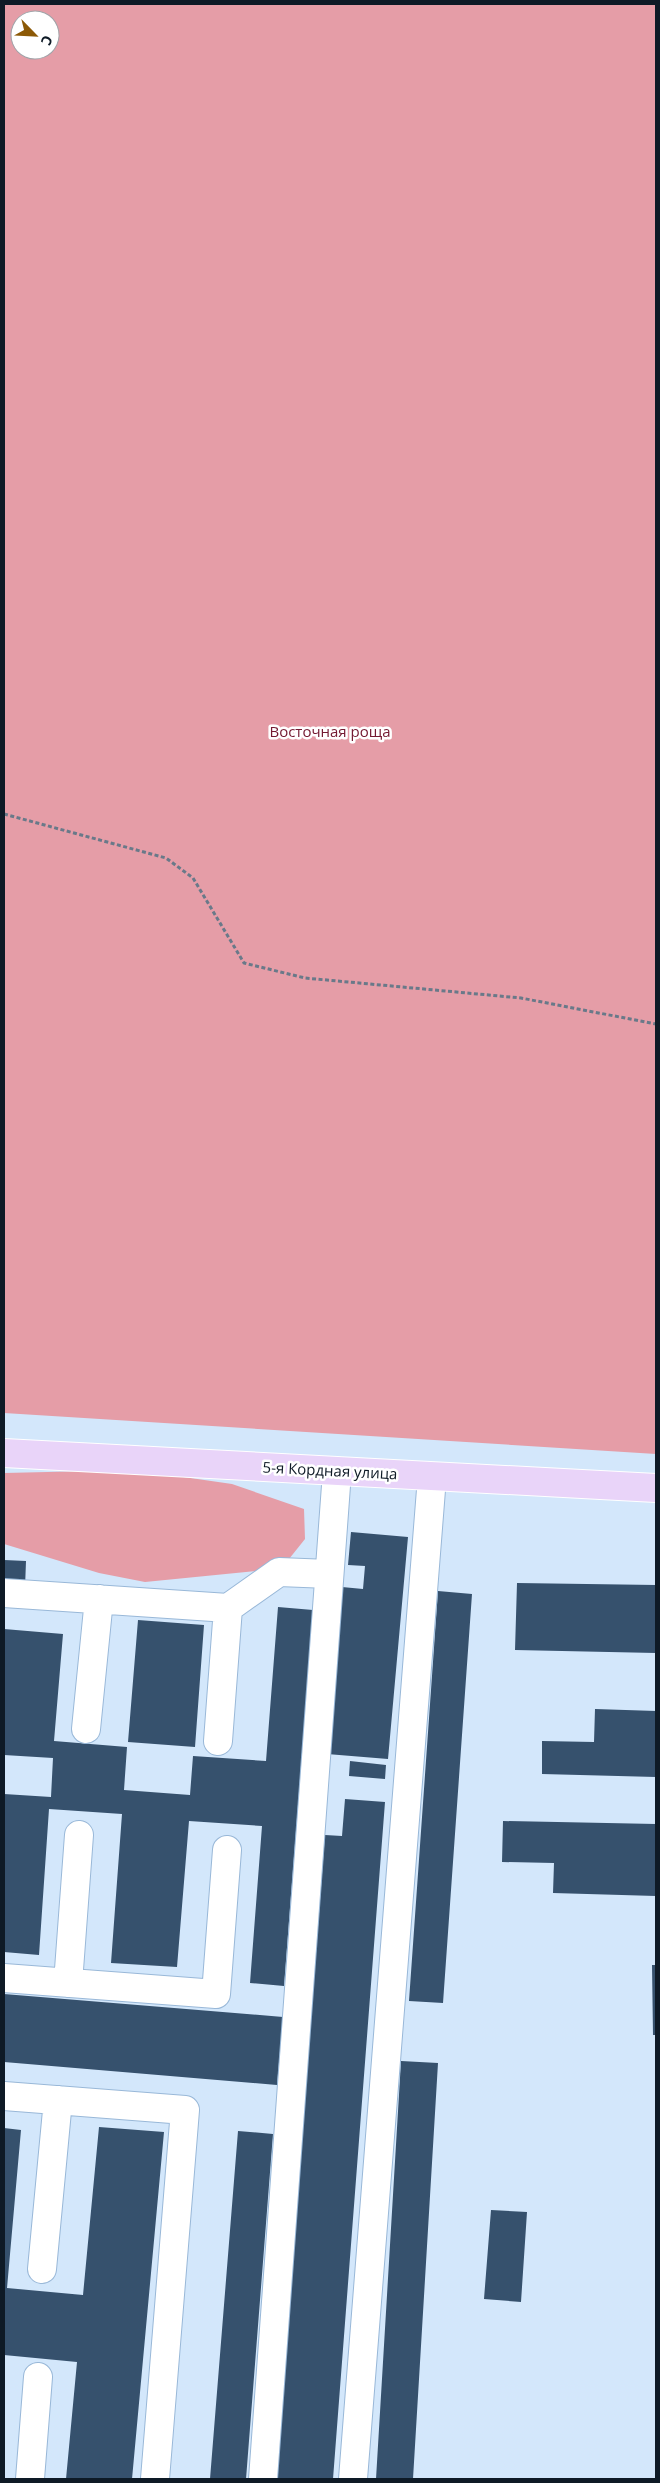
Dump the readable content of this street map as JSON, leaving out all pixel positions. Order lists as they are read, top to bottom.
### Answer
{
  "streets": {
    "main road": ["5-я Кордная улица"]
  },
  "parks": ["Восточная роща"],
  "north": "bottom right"
}
